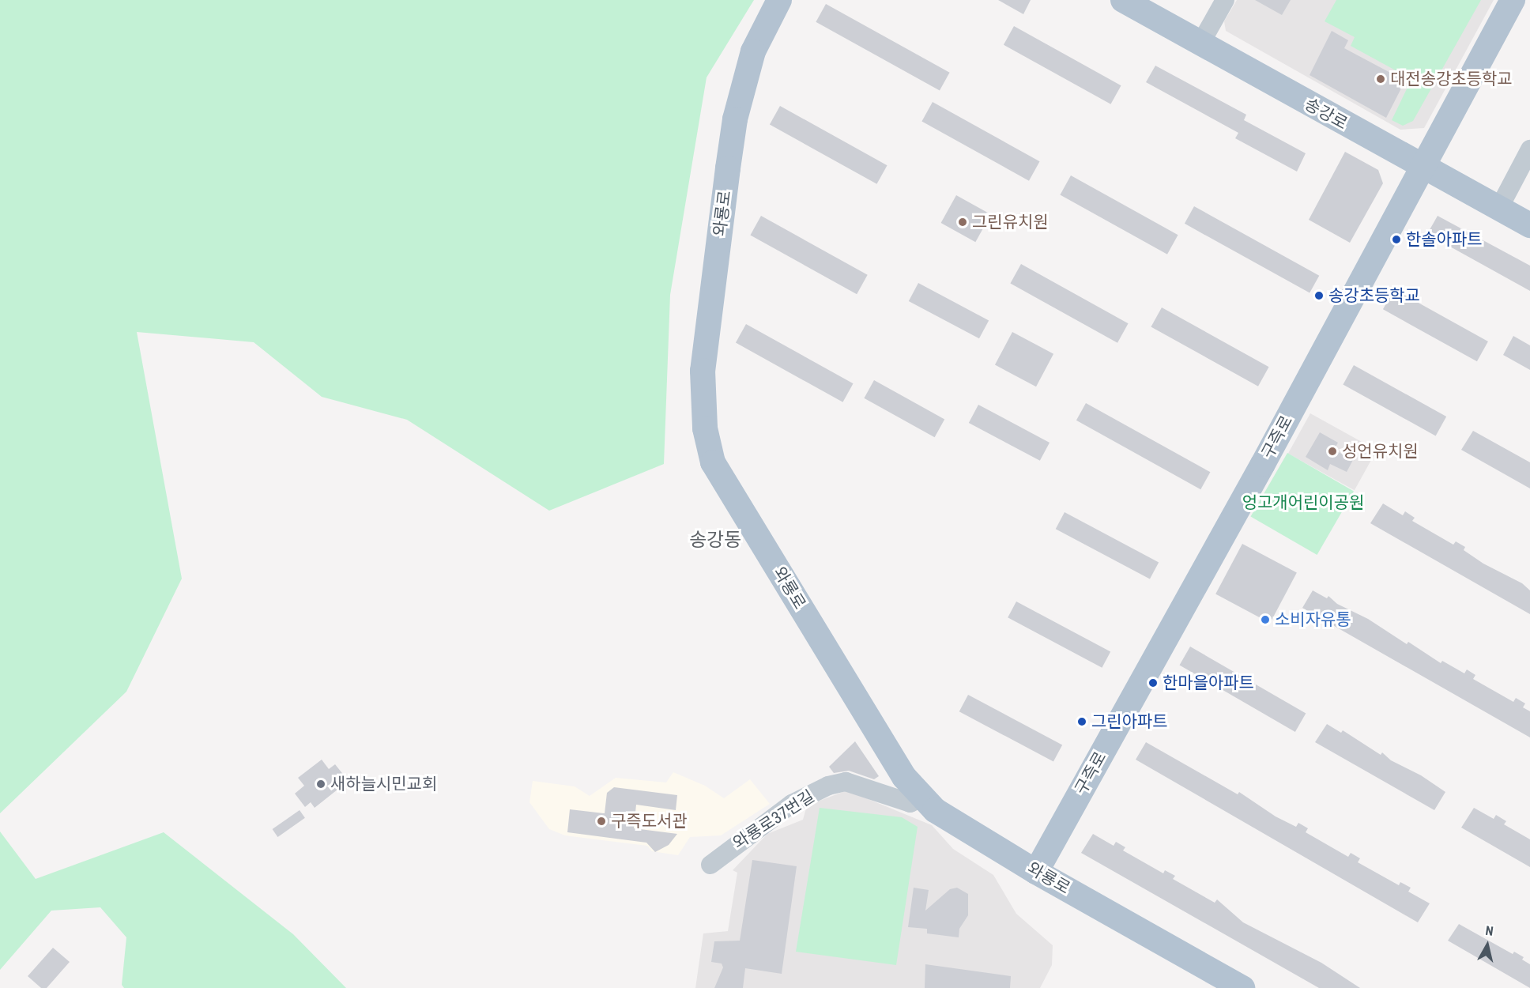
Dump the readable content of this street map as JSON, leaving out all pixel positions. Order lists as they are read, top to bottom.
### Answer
{
  "streets": {
    "main road": ["송강로", "와룡로", "구즉로"],
    "street": ["와룡로37번길"]
  },
  "crossings": [
    ["송강로", "구즉로"],
    ["와룡로", "구즉로"],
    ["와룡로", "와룡로37번길"]
  ],
  "districts": ["송강동"],
  "parks": ["엉고개어린이공원"],
  "places": [
    "대전송강초등학교",
    "그린유치원",
    "한솔아파트",
    "송강초등학교",
    "성언유치원",
    "소비자유통",
    "한마을아파트",
    "그린아파트",
    "새하늘시민교회",
    "구즉도서관"
  ],
  "north": "top"
}
